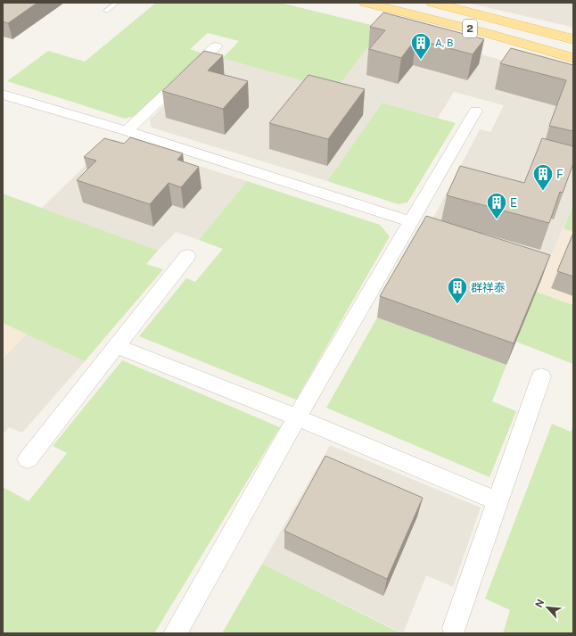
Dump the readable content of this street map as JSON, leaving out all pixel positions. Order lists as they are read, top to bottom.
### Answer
{
  "streets": {
    "main road": ["2"]
  },
  "places": {
    "building": [
      "A, B",
      "F",
      "E",
      "群祥泰"
    ]
  },
  "north": "top left"
}
